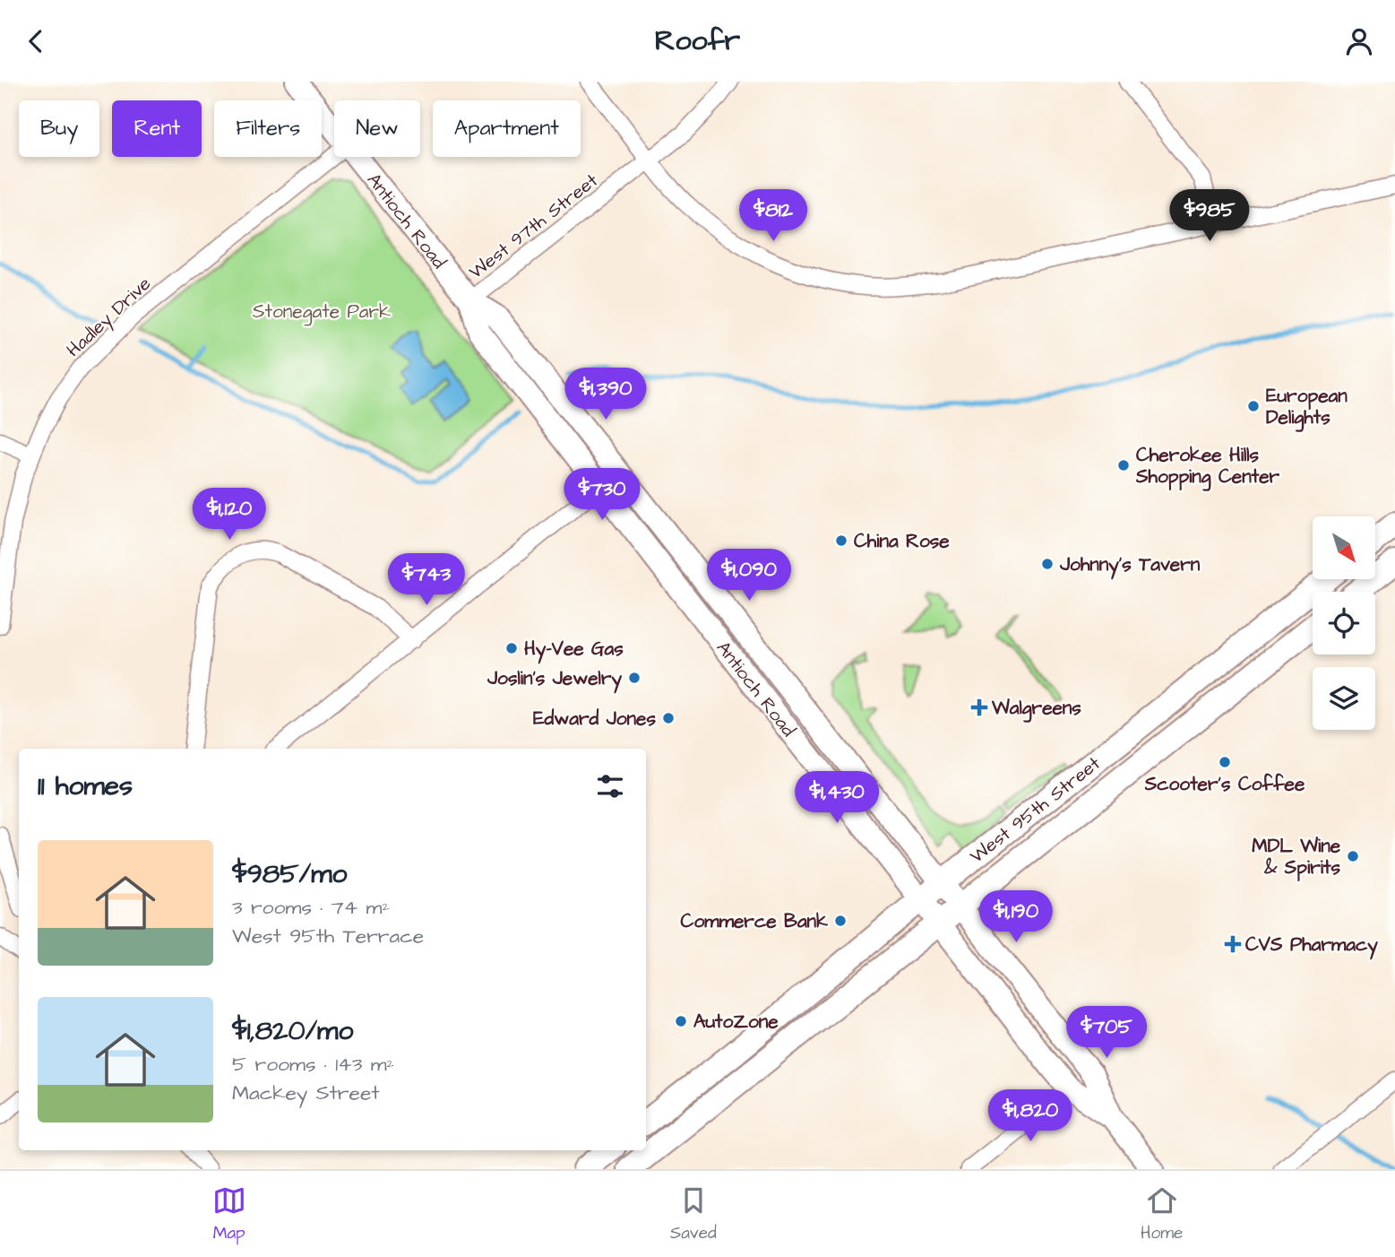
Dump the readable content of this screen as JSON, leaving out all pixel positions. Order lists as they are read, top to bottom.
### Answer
{
  "streets": {
    "main road": ["Antioch Road", "West 95th Street"],
    "street": ["West 97th Street", "Hadley Drive"]
  },
  "crossings": [
    ["Antioch Road", "West 97th Street"],
    ["Antioch Road", "West 95th Street"]
  ],
  "parks": ["Stonegate Park"],
  "places": {
    "other": [
      "European Delights",
      "Cherokee Hills Shopping Center",
      "China Rose",
      "Johnny's Tavern",
      "Hy-Vee Gas",
      "Joslin's Jewelry",
      "Edward Jones",
      "Scooter's Coffee",
      "MDL Wine & Spirits",
      "Commerce Bank",
      "AutoZone"
    ],
    "health": ["Walgreens", "CVS Pharmacy"]
  },
  "north": "bottom right",
  "page": {
    "header": "Roofr",
    "chip": [
      "Buy",
      "Rent",
      "Filters",
      "New",
      "Apartment"
    ],
    "price": [
      "$812",
      "$985",
      "$1,390",
      "$730",
      "$1,120",
      "$1,090",
      "$743",
      "$1,430",
      "$1,190",
      "$705",
      "$1,820"
    ],
    "heading": "11 homes",
    "list": [
      {
        "name": "$985/mo",
        "note": "3 rooms · 74 m² · West 95th Terrace"
      },
      {
        "name": "$1,820/mo",
        "note": "5 rooms · 143 m² · Mackey Street"
      }
    ],
    "tabs": ["Map", "Saved", "Home"]
  }
}
